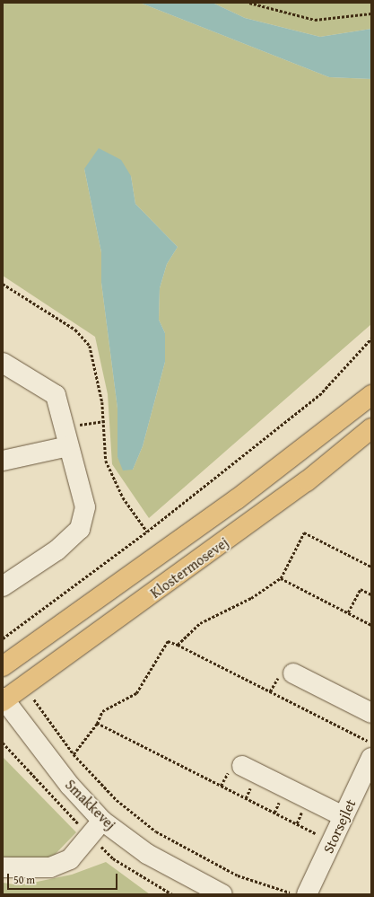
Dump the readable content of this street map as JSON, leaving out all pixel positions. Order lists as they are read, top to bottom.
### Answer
{
  "streets": {
    "main road": ["Klostermosevej"],
    "street": ["Smakkevej", "Storsejlet"]
  },
  "crossings": [
    ["Klostermosevej", "Smakkevej"]
  ],
  "scale_bar": "50 m"
}
